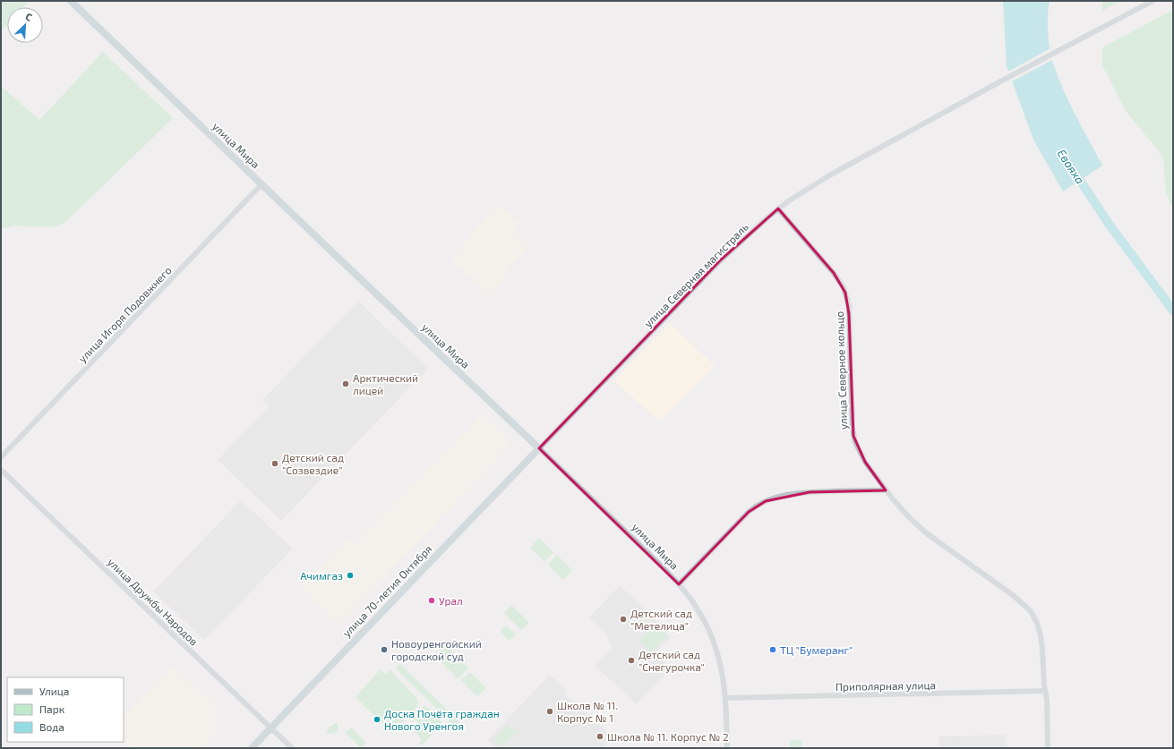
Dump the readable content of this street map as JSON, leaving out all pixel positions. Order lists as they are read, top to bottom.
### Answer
{
  "streets": {
    "main road": ["улица Мира", "улица 70-летия Октября"],
    "street": [
      "улица Северная магистраль",
      "улица Игоря Подовжнего",
      "улица Северное кольцо",
      "улица Дружбы Народов",
      "Приполярная улица"
    ]
  },
  "crossings": [
    ["улица Мира", "улица Северная магистраль"],
    ["улица Мира", "улица Игоря Подовжнего"],
    ["улица Мира", "улица 70-летия Октября"],
    ["улица Мира", "Приполярная улица"],
    ["улица Северная магистраль", "улица Северное кольцо"],
    ["улица Северная магистраль", "улица 70-летия Октября"],
    ["улица Северное кольцо", "Приполярная улица"],
    ["улица 70-летия Октября", "улица Дружбы Народов"]
  ],
  "water": ["Евояха"],
  "places": [
    "Арктический лицей",
    "Детский сад \"Созвездие\"",
    "Ачимгаз",
    "Урал",
    "Детский сад \"Метелица\"",
    "Новоуренгойский городской суд",
    "ТЦ \"Бумеранг\"",
    "Детский сад \"Снегурочка\"",
    "Школа № 11. Корпус № 1",
    "Доска Почёта граждан Нового Уренгоя",
    "Школа № 11. Корпус № 2"
  ],
  "legend": ["Улица", "Парк", "Вода"],
  "north": "top right"
}
